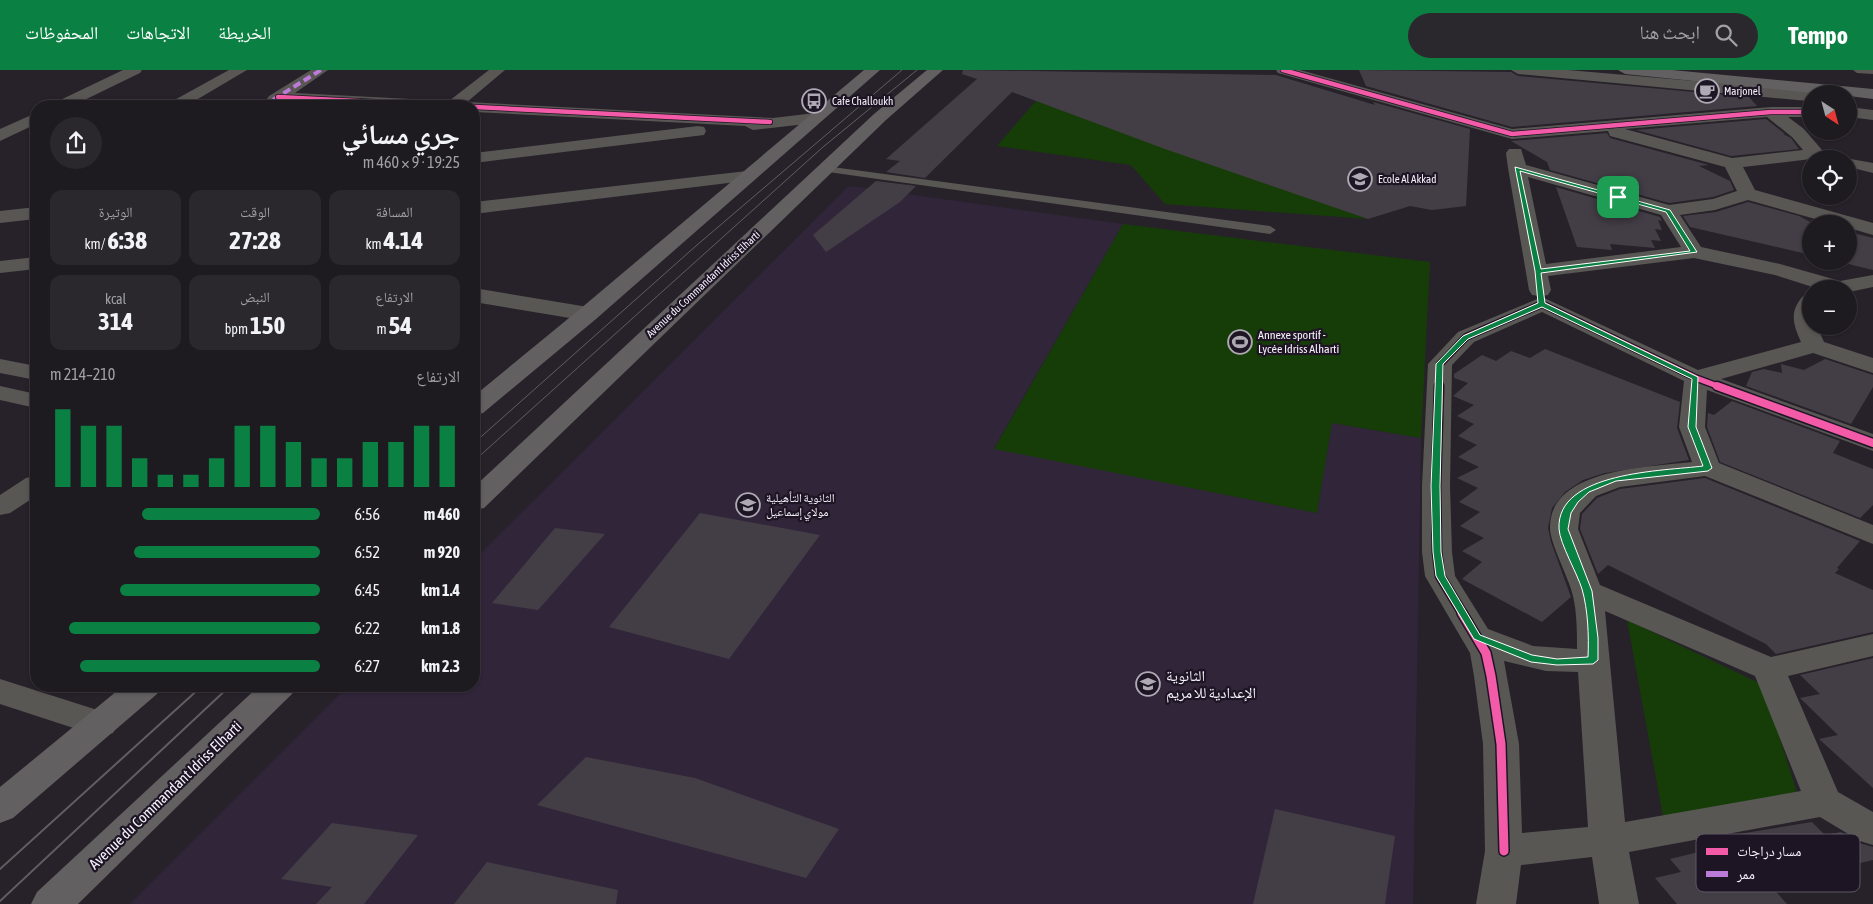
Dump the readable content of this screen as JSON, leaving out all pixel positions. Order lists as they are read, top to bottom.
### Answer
{
  "streets": {
    "main road": ["Avenue du Commandant Idriss Elharti"]
  },
  "places": {
    "cafe": ["Marjonel"],
    "bus stop": ["Cafe Challoukh"],
    "school or university": ["Ecole Al Akkad", "الثانوية التأهيلية مولاي إسماعيل", "الثانوية الإعدادية للا مريم"],
    "sports": ["Annexe sportif - Lycée Idriss Alharti"]
  },
  "legend": ["مسار دراجات", "ممر"],
  "north": "bottom right",
  "page": {
    "header": "Tempo",
    "search": "ابحث هنا",
    "nav": ["الخريطة", "الاتجاهات", "المحفوظات"],
    "map_buttons": ["+", "−"],
    "heading": ["جري مسائي", "19:25 · 9 × 460 m"],
    "stats": [
      ["المسافة", "4.14 km"],
      ["الوقت", "27:28"],
      ["الوتيرة", "6:38 /km"],
      ["الارتفاع", "54 m"],
      ["النبض", "150 bpm"],
      ["kcal", "314"]
    ],
    "chart": ["الارتفاع", "210–214 m"],
    "list": [
      {
        "name": "460 m",
        "note": "6:56"
      },
      {
        "name": "920 m",
        "note": "6:52"
      },
      {
        "name": "1.4 km",
        "note": "6:45"
      },
      {
        "name": "1.8 km",
        "note": "6:22"
      },
      {
        "name": "2.3 km",
        "note": "6:27"
      }
    ]
  }
}
